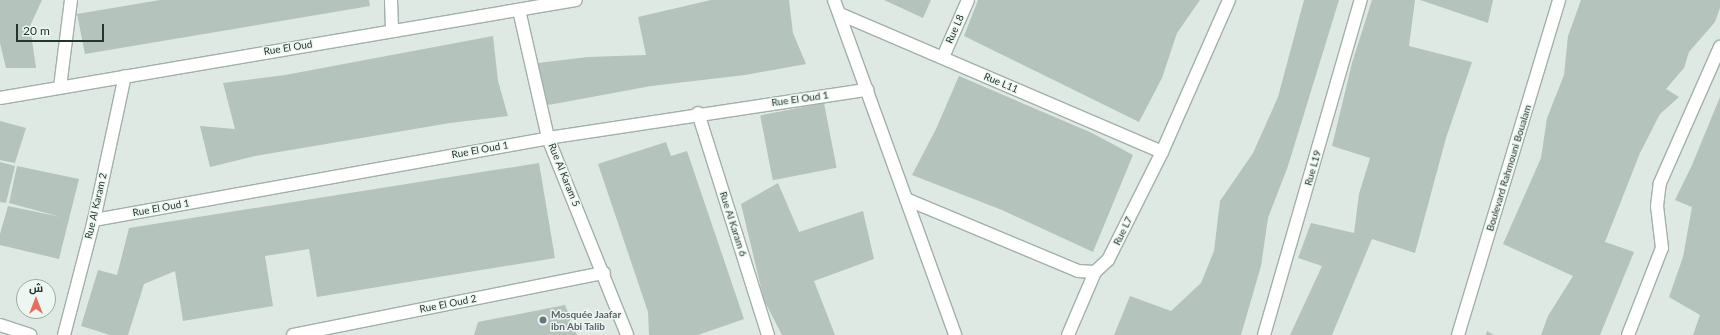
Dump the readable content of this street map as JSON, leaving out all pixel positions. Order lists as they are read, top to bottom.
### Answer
{
  "streets": {
    "street": [
      "Rue L8",
      "Rue El Oud",
      "Rue L11",
      "Rue El Oud 1",
      "Rue L19",
      "Boulevard Rahmouni Boualam",
      "Rue Al Karam 5",
      "Rue Al Karam 2",
      "Rue Al Karam 6",
      "Rue L7",
      "Rue El Oud 2"
    ]
  },
  "crossings": [
    ["Rue L8", "Rue L11"],
    ["Rue El Oud", "Rue Al Karam 5"],
    ["Rue El Oud", "Rue Al Karam 2"],
    ["Rue L11", "Rue L7"],
    ["Rue El Oud 1", "Rue Al Karam 5"],
    ["Rue El Oud 1", "Rue Al Karam 2"],
    ["Rue El Oud 1", "Rue Al Karam 6"],
    ["Rue Al Karam 5", "Rue El Oud 2"]
  ],
  "places": ["Mosquée Jaafar ibn Abi Talib"],
  "scale_bar": "20 m",
  "north": "top"
}
